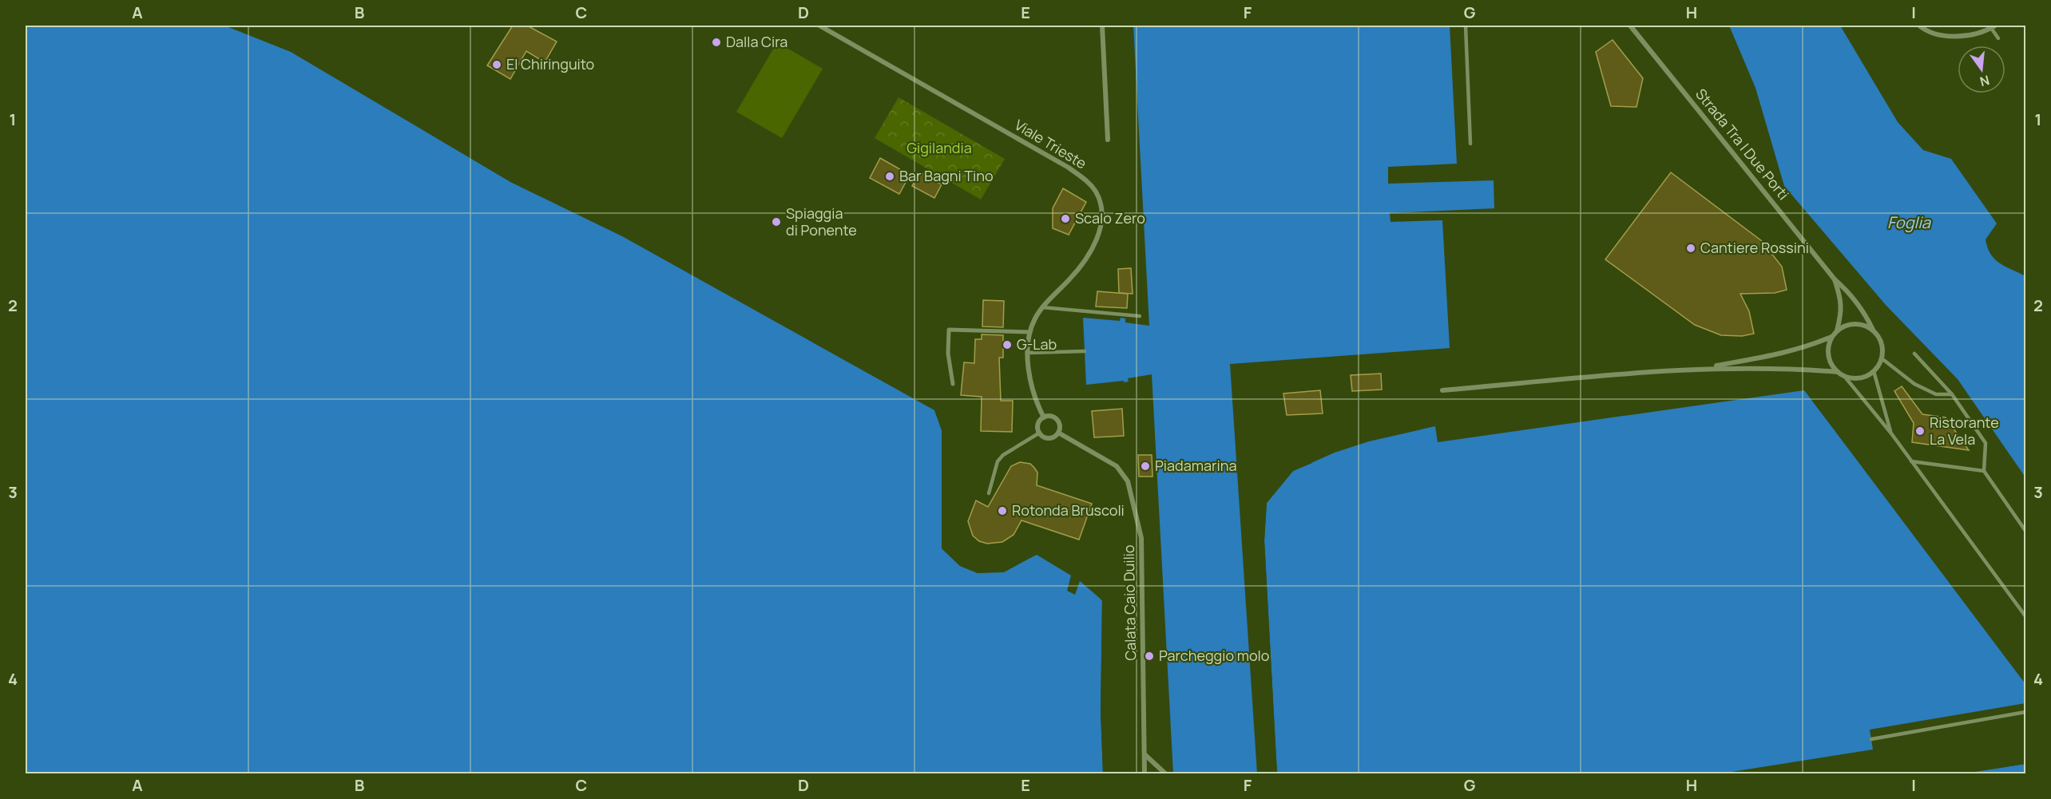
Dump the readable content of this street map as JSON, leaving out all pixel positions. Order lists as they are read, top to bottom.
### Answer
{
  "streets": {
    "street": ["Viale Trieste", "Strada Tra I Due Porti", "Calata Caio Duilio"]
  },
  "crossings": [
    ["Viale Trieste", "Calata Caio Duilio"]
  ],
  "water": ["Foglia"],
  "parks": ["Gigilandia"],
  "places": [
    "Dalla Cira",
    "El Chiringuito",
    "Bar Bagni Tino",
    "Scalo Zero",
    "Spiaggia di Ponente",
    "Cantiere Rossini",
    "G-Lab",
    "Ristorante La Vela",
    "Piadamarina",
    "Rotonda Bruscoli",
    "Parcheggio molo"
  ],
  "north": "bottom",
  "grid": {
    "columns": [
      "A",
      "B",
      "C",
      "D",
      "E",
      "F",
      "G",
      "H",
      "I"
    ],
    "rows": [
      "1",
      "2",
      "3",
      "4"
    ]
  }
}
